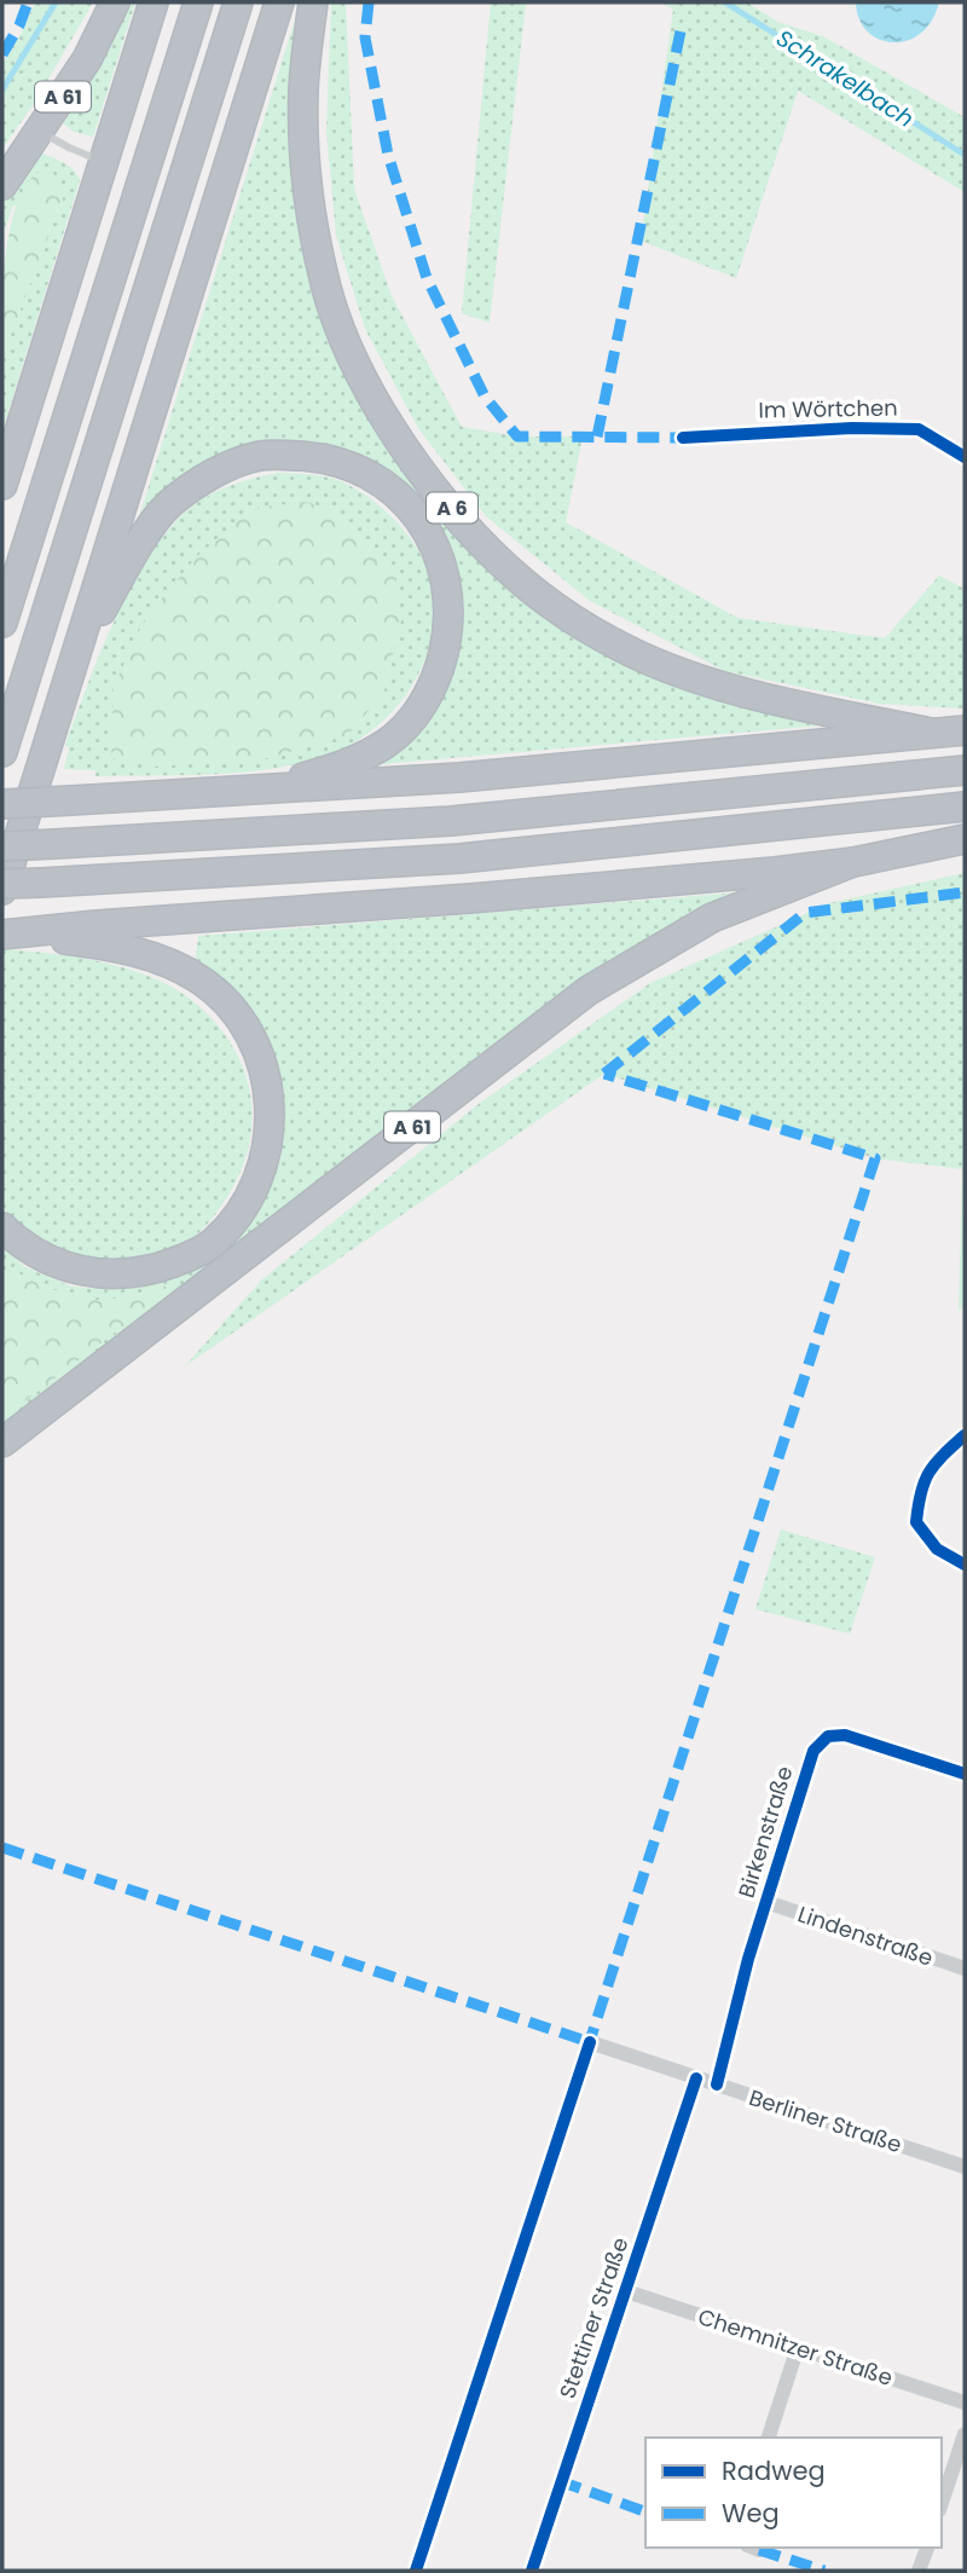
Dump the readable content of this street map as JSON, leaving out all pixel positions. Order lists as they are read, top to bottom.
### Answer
{
  "streets": {
    "highway": ["A 61", "A 6"],
    "street": [
      "Im Wörtchen",
      "Birkenstraße",
      "Lindenstraße",
      "Berliner Straße",
      "Stettiner Straße",
      "Chemnitzer Straße"
    ]
  },
  "crossings": [
    ["Birkenstraße", "Lindenstraße"],
    ["Birkenstraße", "Berliner Straße"],
    ["Berliner Straße", "Stettiner Straße"],
    ["Stettiner Straße", "Chemnitzer Straße"]
  ],
  "water": ["Schrakelbach"],
  "legend": ["Radweg", "Weg"]
}
